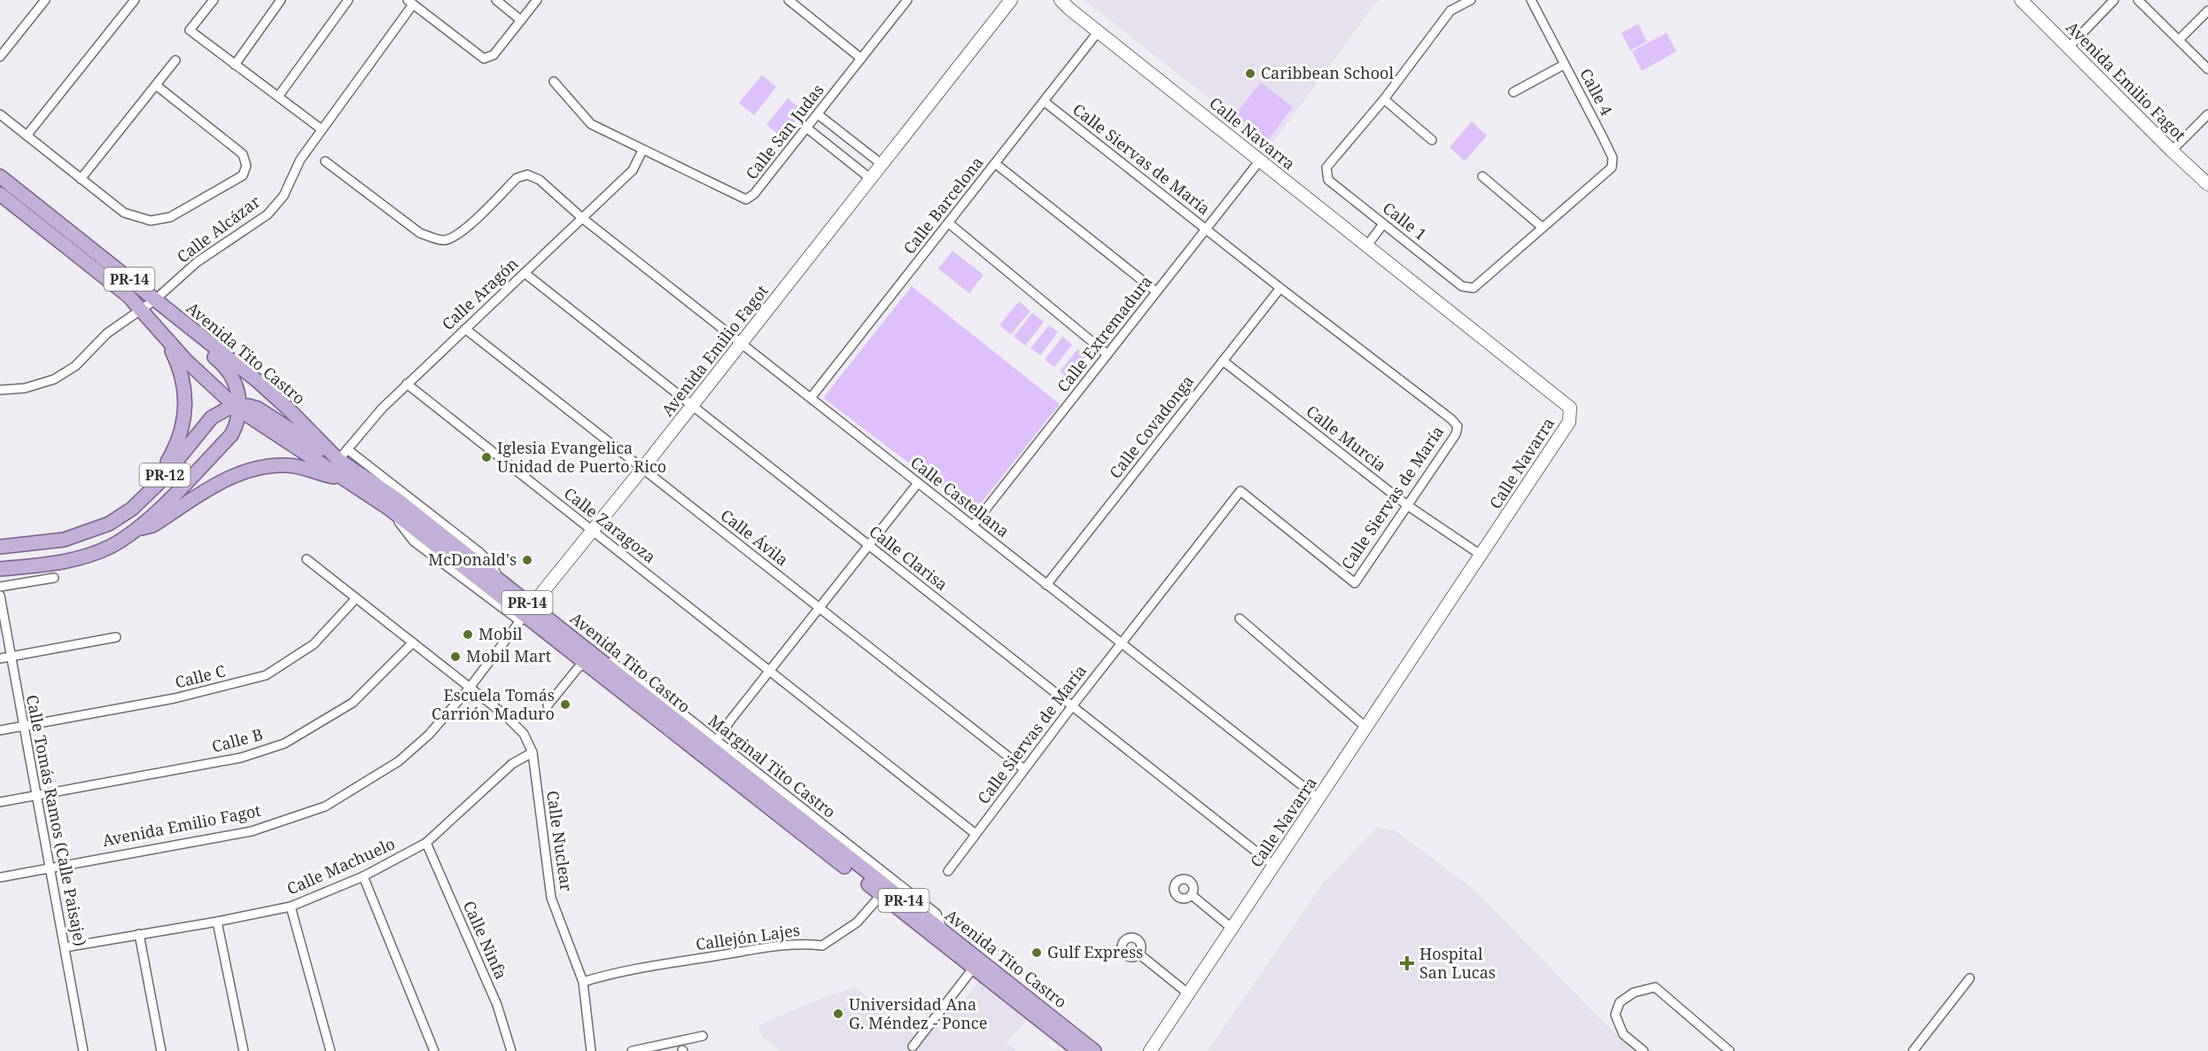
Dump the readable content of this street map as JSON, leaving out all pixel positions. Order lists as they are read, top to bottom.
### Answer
{
  "streets": {
    "main road": ["PR-14", "Avenida Tito Castro", "PR-12"],
    "street": [
      "Avenida Emilio Fagot",
      "Calle 4",
      "Calle San Judas",
      "Calle Navarra",
      "Calle Siervas de María",
      "Calle Barcelona",
      "Calle 1",
      "Calle Alcázar",
      "Calle Aragón",
      "Calle Extremadura",
      "Calle Covadonga",
      "Calle Murcia",
      "Calle Castellana",
      "Calle Zaragoza",
      "Calle Ávila",
      "Calle Clarisa",
      "Calle C",
      "Calle B",
      "Marginal Tito Castro",
      "Calle Tomás Ramos (Calle Paisaje)",
      "Calle Nuclear",
      "Calle Machuelo",
      "Callejón Lajes",
      "Calle Ninfa"
    ]
  },
  "crossings": [
    ["Avenida Emilio Fagot", "Avenida Tito Castro"],
    ["Avenida Emilio Fagot", "Calle Castellana"],
    ["Avenida Emilio Fagot", "Calle Zaragoza"],
    ["Avenida Emilio Fagot", "Calle Ávila"],
    ["Avenida Emilio Fagot", "Calle Clarisa"],
    ["Avenida Emilio Fagot", "Calle Tomás Ramos (Calle Paisaje)"],
    ["Avenida Emilio Fagot", "Calle Nuclear"],
    ["Calle 4", "Calle 1"],
    ["Calle San Judas", "Calle Aragón"],
    ["Calle Navarra", "Calle Barcelona"],
    ["Calle Navarra", "Calle Extremadura"],
    ["Calle Navarra", "Calle Murcia"],
    ["Calle Navarra", "Calle Castellana"],
    ["Calle Navarra", "Calle Clarisa"],
    ["Calle Siervas de María", "Calle Barcelona"],
    ["Calle Siervas de María", "Calle Extremadura"],
    ["Calle Siervas de María", "Calle Covadonga"],
    ["Calle Siervas de María", "Calle Murcia"],
    ["Calle Siervas de María", "Calle Castellana"],
    ["Calle Siervas de María", "Calle Zaragoza"],
    ["Calle Siervas de María", "Calle Ávila"],
    ["Calle Siervas de María", "Calle Clarisa"],
    ["Calle Barcelona", "Calle Castellana"],
    ["Calle Alcázar", "Avenida Tito Castro"],
    ["Calle Aragón", "Avenida Tito Castro"],
    ["Calle Aragón", "Calle Castellana"],
    ["Calle Aragón", "Calle Zaragoza"],
    ["Calle Aragón", "Calle Ávila"],
    ["Calle Aragón", "Calle Clarisa"],
    ["Calle Extremadura", "Calle Castellana"],
    ["Avenida Tito Castro", "PR-12"],
    ["Avenida Tito Castro", "Marginal Tito Castro"],
    ["Avenida Tito Castro", "Callejón Lajes"],
    ["Calle Covadonga", "Calle Murcia"],
    ["Calle Covadonga", "Calle Castellana"],
    ["Calle C", "Calle Tomás Ramos (Calle Paisaje)"],
    ["Calle C", "Calle Nuclear"],
    ["Calle B", "Calle Tomás Ramos (Calle Paisaje)"],
    ["Calle B", "Calle Nuclear"],
    ["Marginal Tito Castro", "Callejón Lajes"],
    ["Calle Tomás Ramos (Calle Paisaje)", "Calle Machuelo"],
    ["Calle Nuclear", "Calle Machuelo"],
    ["Calle Nuclear", "Callejón Lajes"],
    ["Calle Machuelo", "Calle Ninfa"]
  ],
  "places": {
    "other": [
      "Caribbean School",
      "Iglesia Evangelica Unidad de Puerto Rico",
      "McDonald's",
      "Mobil",
      "Mobil Mart",
      "Escuela Tomás Carrión Maduro",
      "Gulf Express",
      "Universidad Ana G. Méndez - Ponce"
    ],
    "health": ["Hospital San Lucas"]
  }
}
